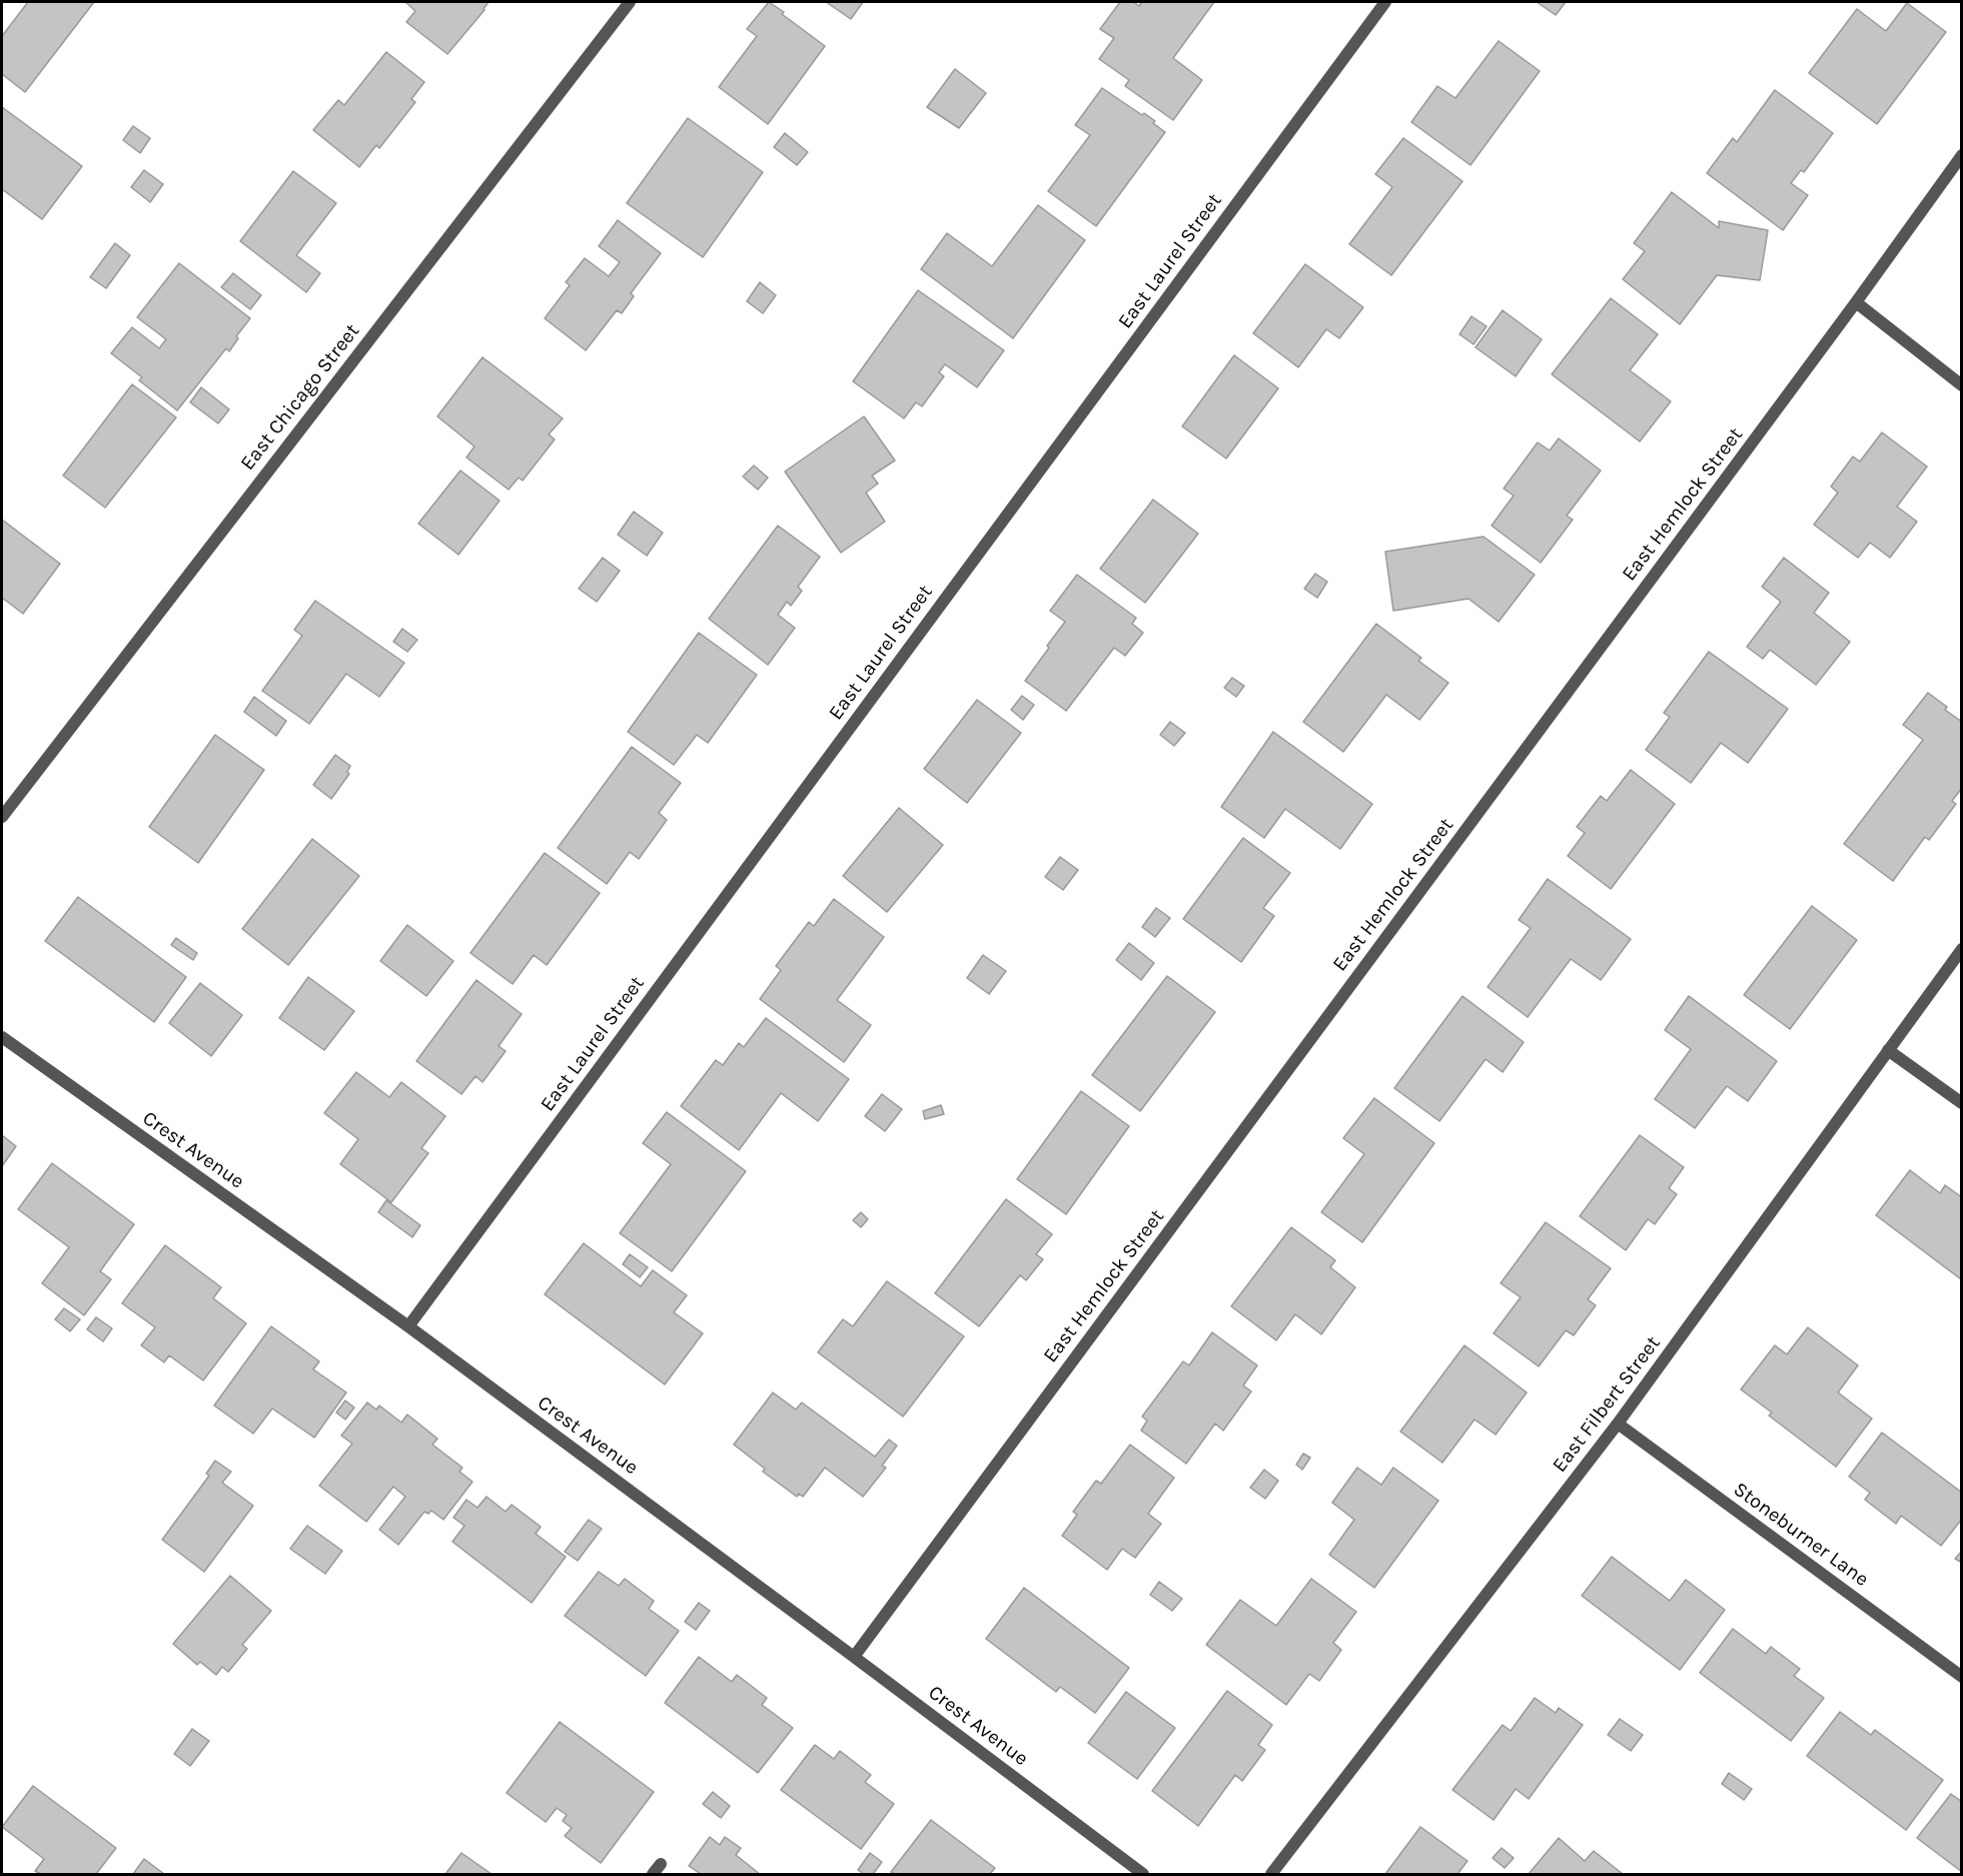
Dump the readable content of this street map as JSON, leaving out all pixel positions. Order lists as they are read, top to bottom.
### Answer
{
  "streets": {
    "street": [
      "East Laurel Street",
      "East Chicago Street",
      "East Hemlock Street",
      "Crest Avenue",
      "East Filbert Street",
      "Stoneburner Lane"
    ]
  },
  "crossings": [
    ["East Laurel Street", "Crest Avenue"],
    ["East Hemlock Street", "Crest Avenue"],
    ["East Filbert Street", "Stoneburner Lane"]
  ]
}
